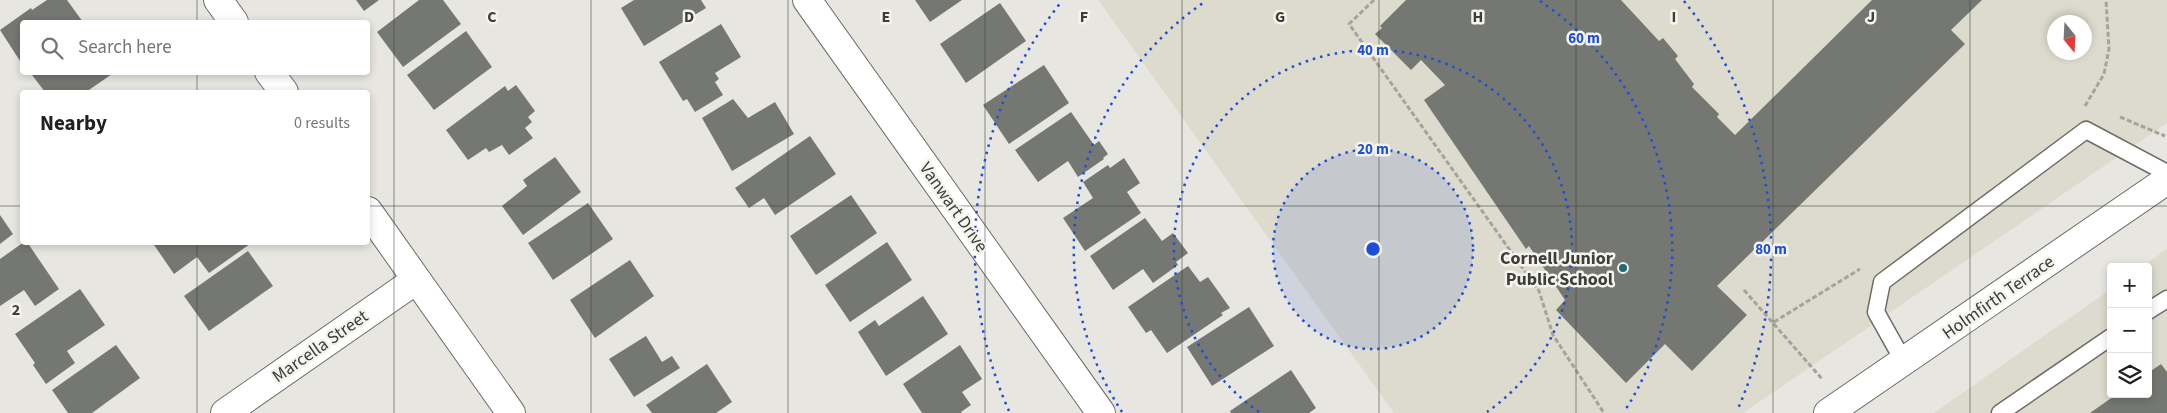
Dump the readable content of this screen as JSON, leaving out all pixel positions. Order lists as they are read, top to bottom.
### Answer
{
  "streets": {
    "street": ["Vanwart Drive", "Holmfirth Terrace", "Marcella Street"]
  },
  "places": ["Cornell Junior Public School"],
  "north": "bottom",
  "page": {
    "search": "Search here",
    "heading": ["Nearby", "0 results"],
    "map_buttons": ["+", "−"]
  },
  "grid": {
    "columns": [
      "C",
      "D",
      "E",
      "F",
      "G",
      "H",
      "I",
      "J"
    ],
    "rows": ["2"]
  },
  "rings": [
    "60 m",
    "40 m",
    "20 m",
    "80 m"
  ]
}
